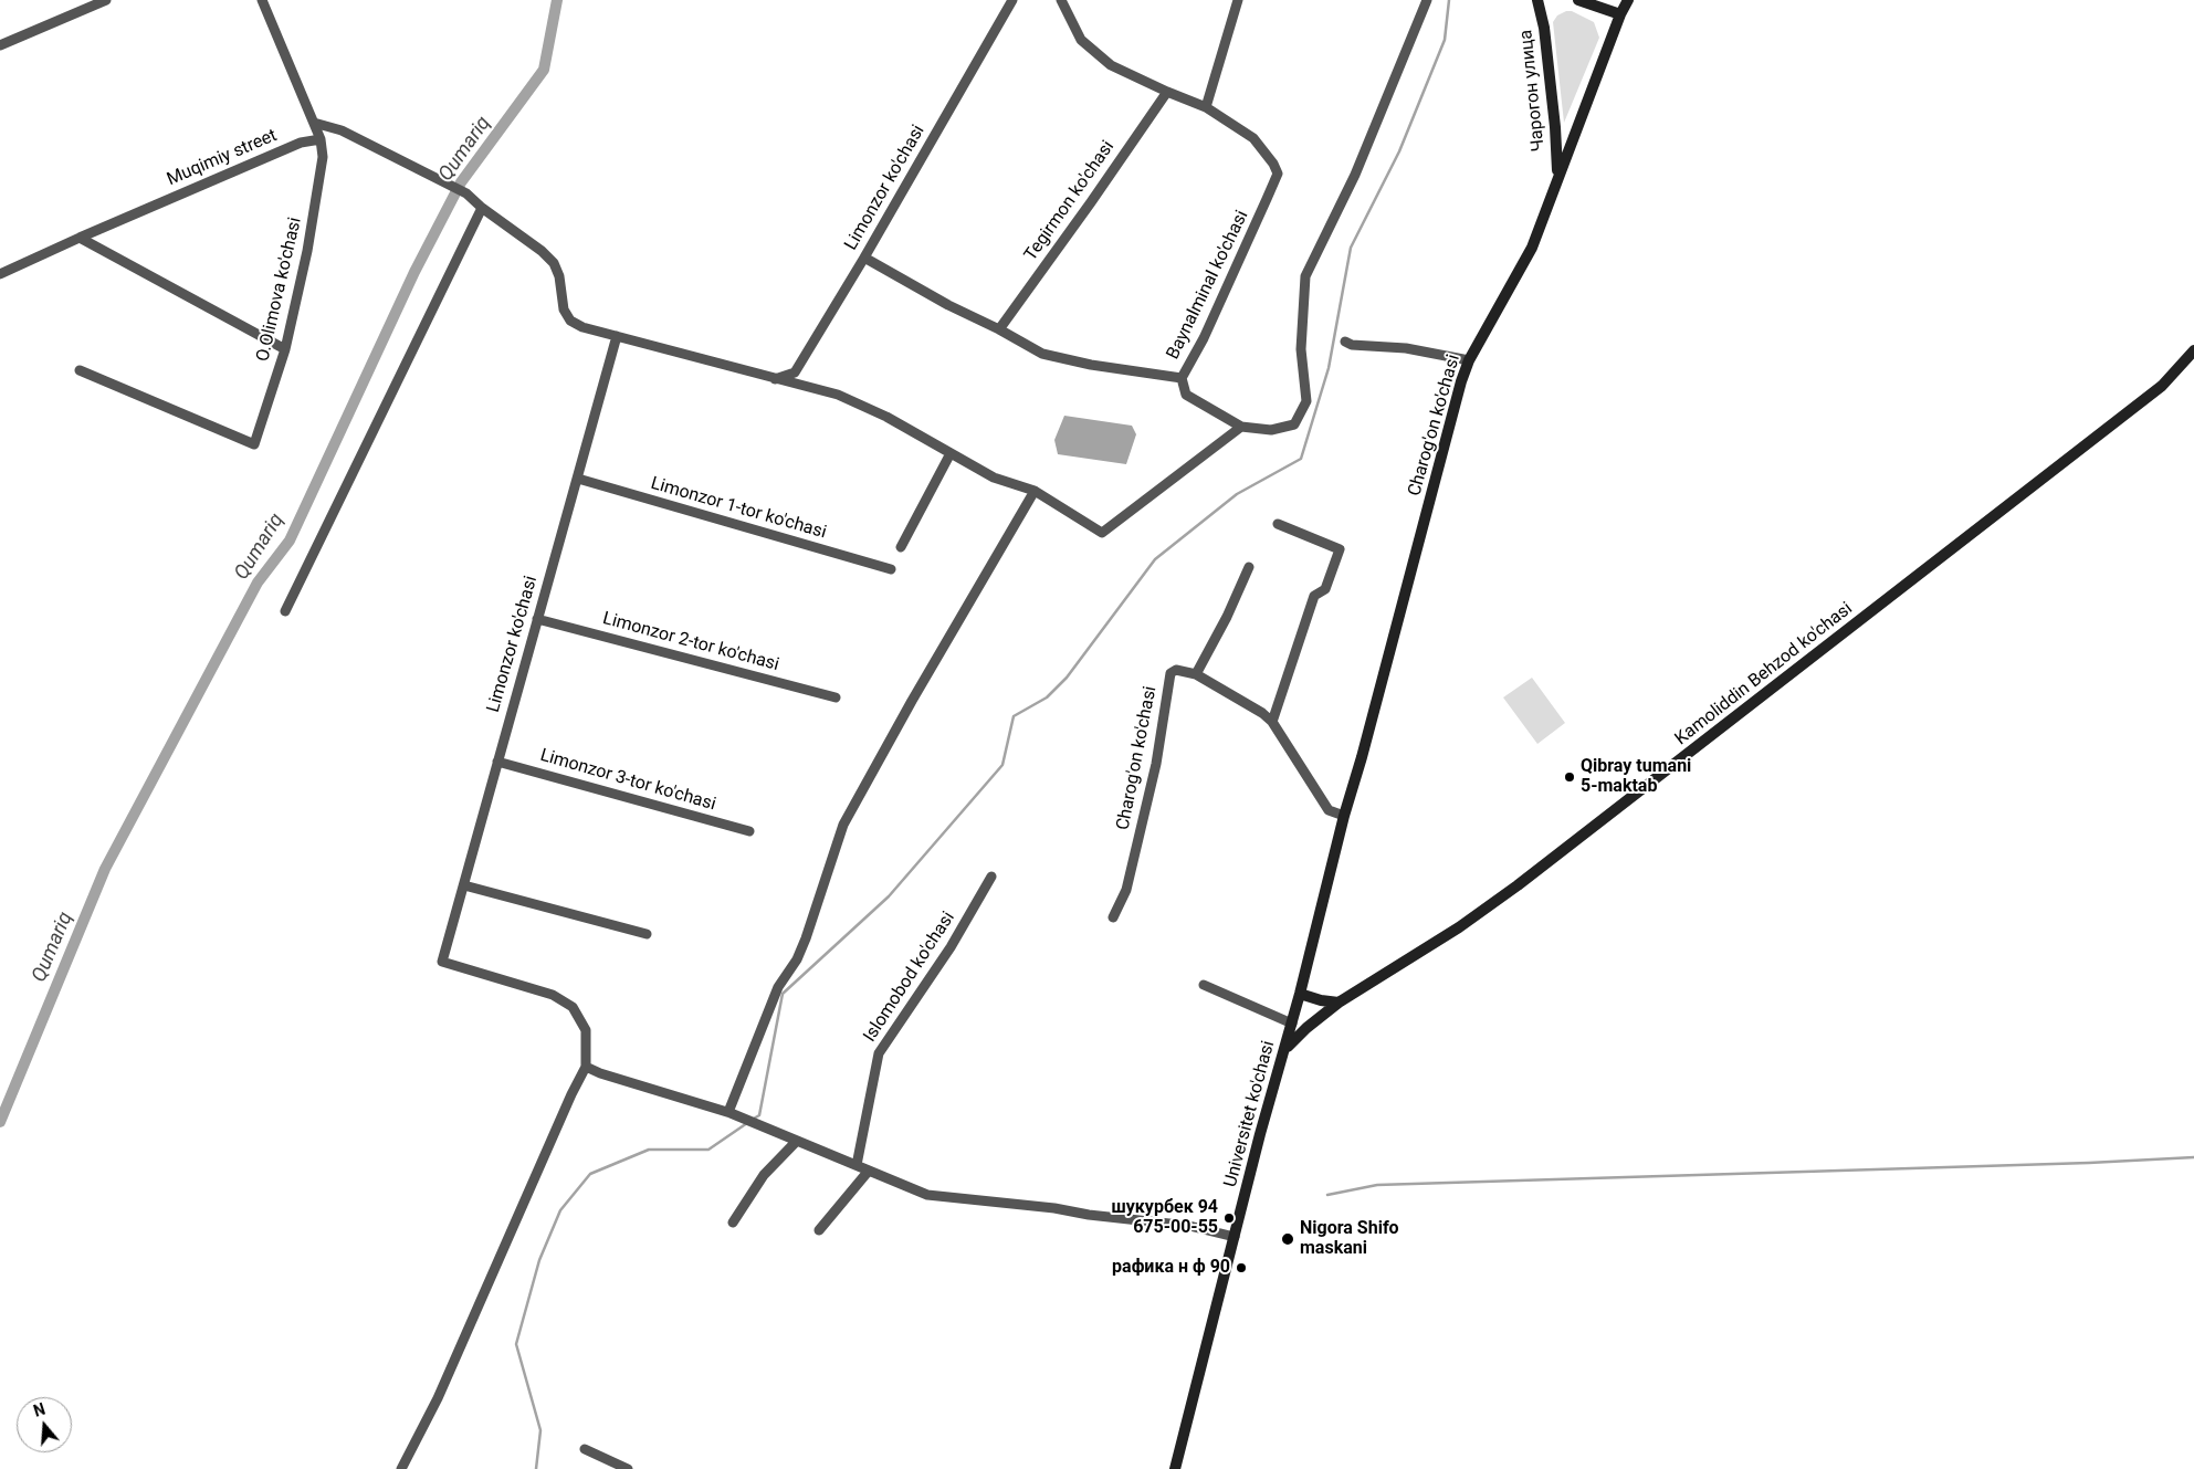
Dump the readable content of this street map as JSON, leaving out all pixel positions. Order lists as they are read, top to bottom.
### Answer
{
  "streets": {
    "main road": [
      "Чарогон улица",
      "Charog'on ko'chasi",
      "Kamoliddin Behzod ko'chasi",
      "Universitet ko'chasi"
    ],
    "street": [
      "Muqimiy street",
      "Limonzor ko'chasi",
      "Tegirmon ko'chasi",
      "Baynalminal ko'chasi",
      "O.Olimova ko'chasi",
      "Limonzor 1-tor ko'chasi",
      "Limonzor 2-tor ko'chasi",
      "Limonzor 3-tor ko'chasi",
      "Islomobod ko'chasi"
    ]
  },
  "crossings": [
    ["Чарогон улица", "Charog'on ko'chasi"],
    ["Muqimiy street", "O.Olimova ko'chasi"],
    ["Limonzor ko'chasi", "Limonzor 1-tor ko'chasi"],
    ["Limonzor ko'chasi", "Limonzor 2-tor ko'chasi"],
    ["Limonzor ko'chasi", "Limonzor 3-tor ko'chasi"],
    ["Tegirmon ko'chasi", "Baynalminal ko'chasi"],
    ["Charog'on ko'chasi", "Universitet ko'chasi"],
    ["Kamoliddin Behzod ko'chasi", "Universitet ko'chasi"]
  ],
  "water": ["Qumariq"],
  "places": [
    "Qibray tumani 5-maktab",
    "шукурбек 94 675-00-55",
    "Nigora Shifo maskani",
    "рафика н ф 90"
  ],
  "north": "top"
}
